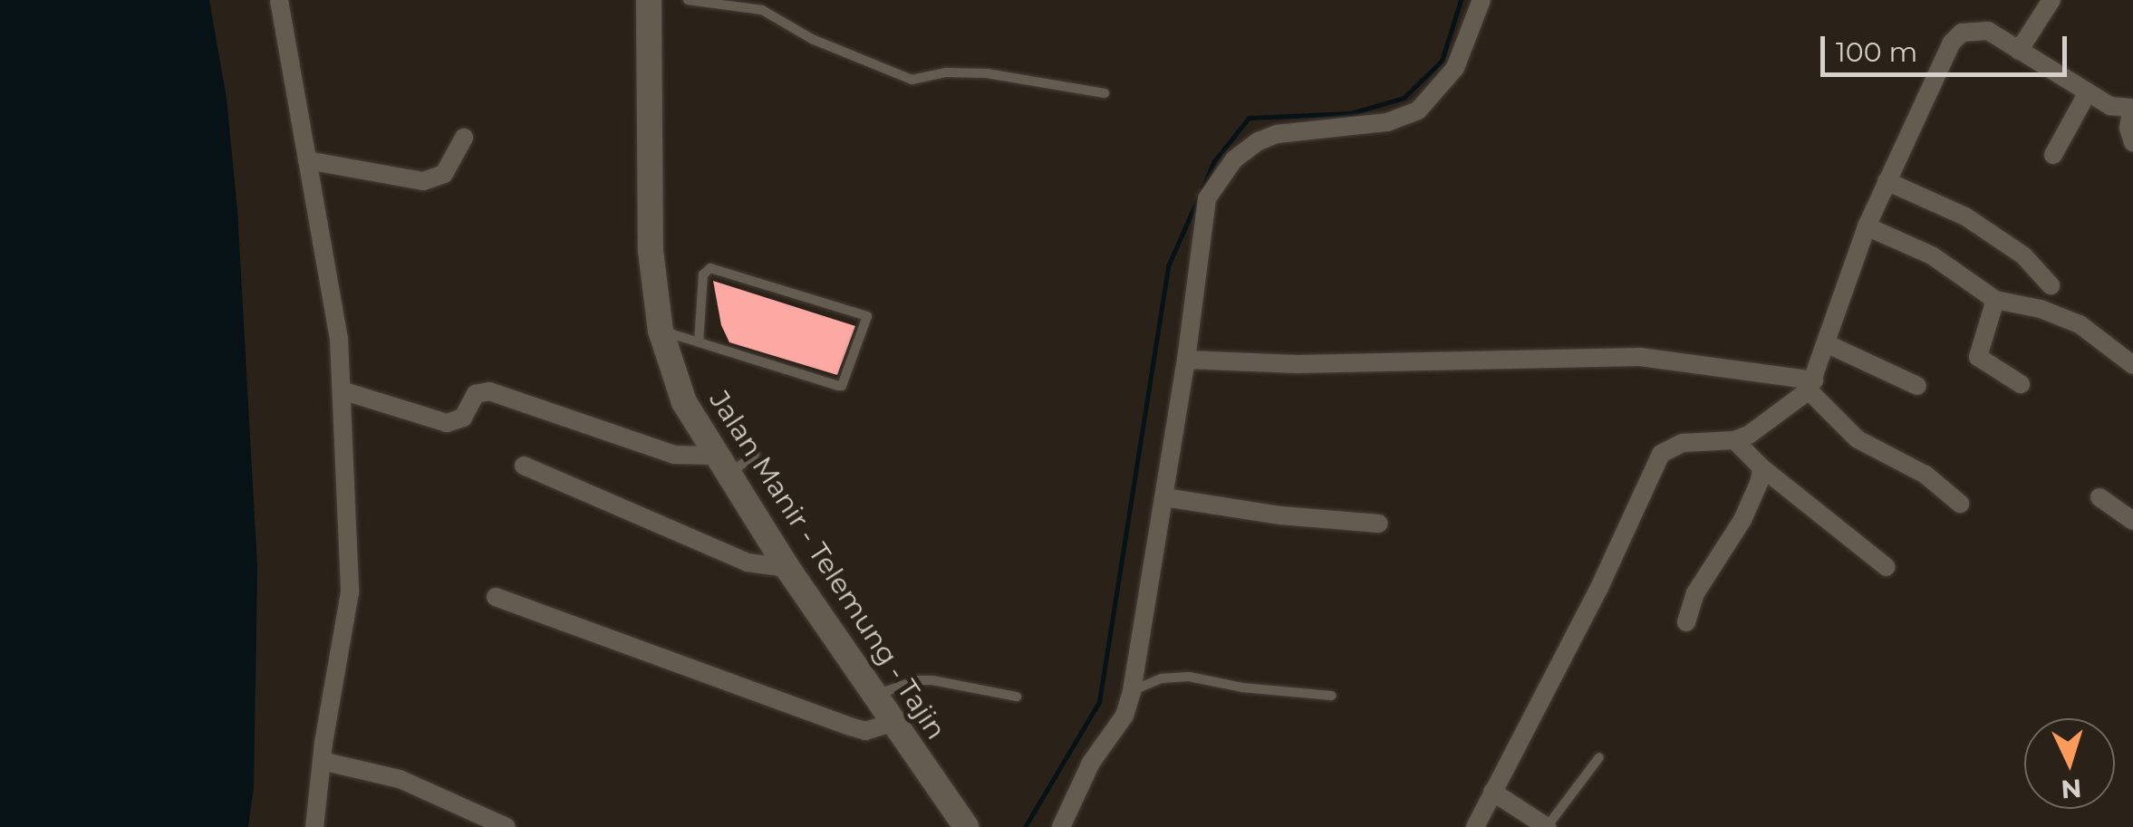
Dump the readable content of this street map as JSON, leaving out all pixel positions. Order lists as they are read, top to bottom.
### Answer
{
  "streets": {
    "main road": ["Jalan Manir - Telemung - Tajin"]
  },
  "scale_bar": "100 m",
  "north": "bottom"
}
